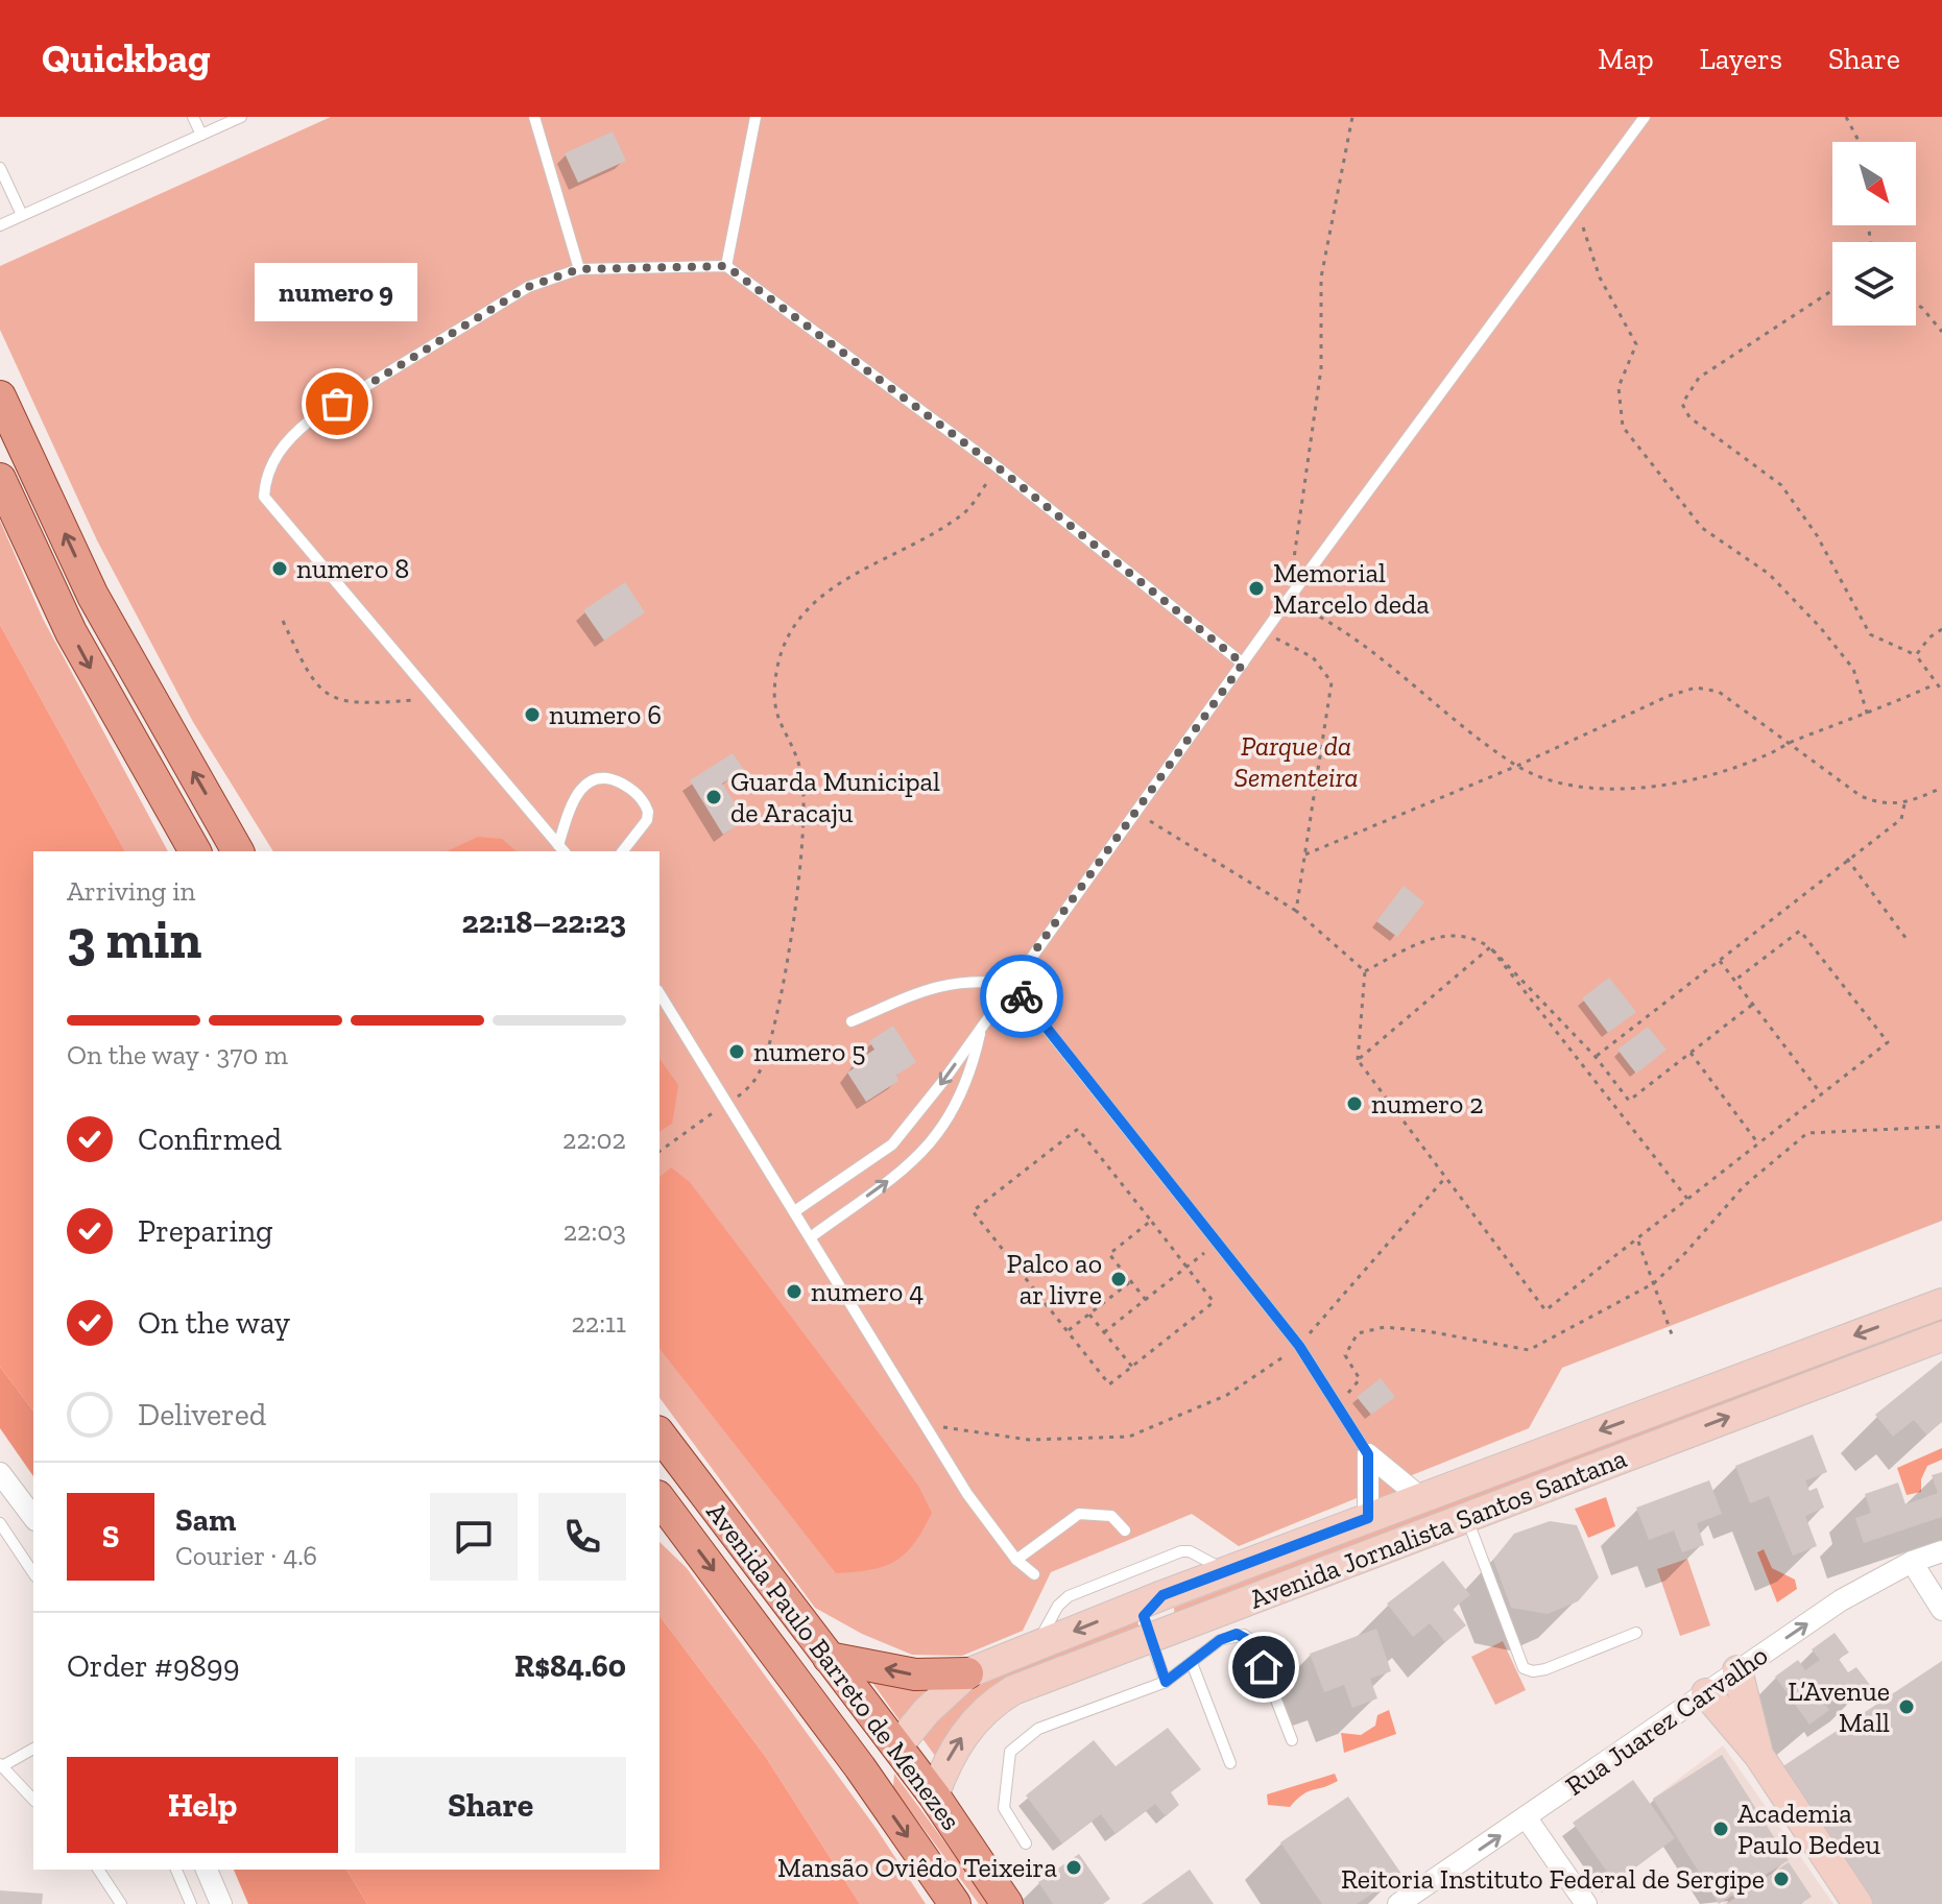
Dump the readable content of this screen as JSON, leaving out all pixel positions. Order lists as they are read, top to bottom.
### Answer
{
  "streets": {
    "main road": ["Avenida Jornalista Santos Santana", "Avenida Paulo Barreto de Menezes"],
    "street": ["Rua Juarez Carvalho"]
  },
  "crossings": [
    ["Avenida Jornalista Santos Santana", "Avenida Paulo Barreto de Menezes"]
  ],
  "one_way": ["Rua Juarez Carvalho"],
  "parks": ["Parque da Sementeira"],
  "places": [
    "numero 9",
    "numero 8",
    "Memorial Marcelo deda",
    "numero 6",
    "Guarda Municipal de Aracaju",
    "numero 5",
    "numero 2",
    "Palco ao ar livre",
    "numero 4",
    "L’Avenue Mall",
    "Academia Paulo Bedeu",
    "Mansão Oviêdo Teixeira",
    "Reitoria Instituto Federal de Sergipe"
  ],
  "north": "bottom right",
  "page": {
    "header": "Quickbag",
    "nav": ["Map", "Layers", "Share"],
    "bubble": "numero 9",
    "heading": ["3 min", "Arriving in", "22:18–22:23"],
    "panel": [
      "Sam",
      "Courier · 4.6",
      "Order #9899",
      "R$84.60"
    ],
    "bar": "On the way · 370 m",
    "list": [
      ["Confirmed", "22:02"],
      ["Preparing", "22:03"],
      ["On the way", "22:11"],
      "Delivered"
    ],
    "round": "S",
    "buttons": ["Help", "Share"]
  }
}
